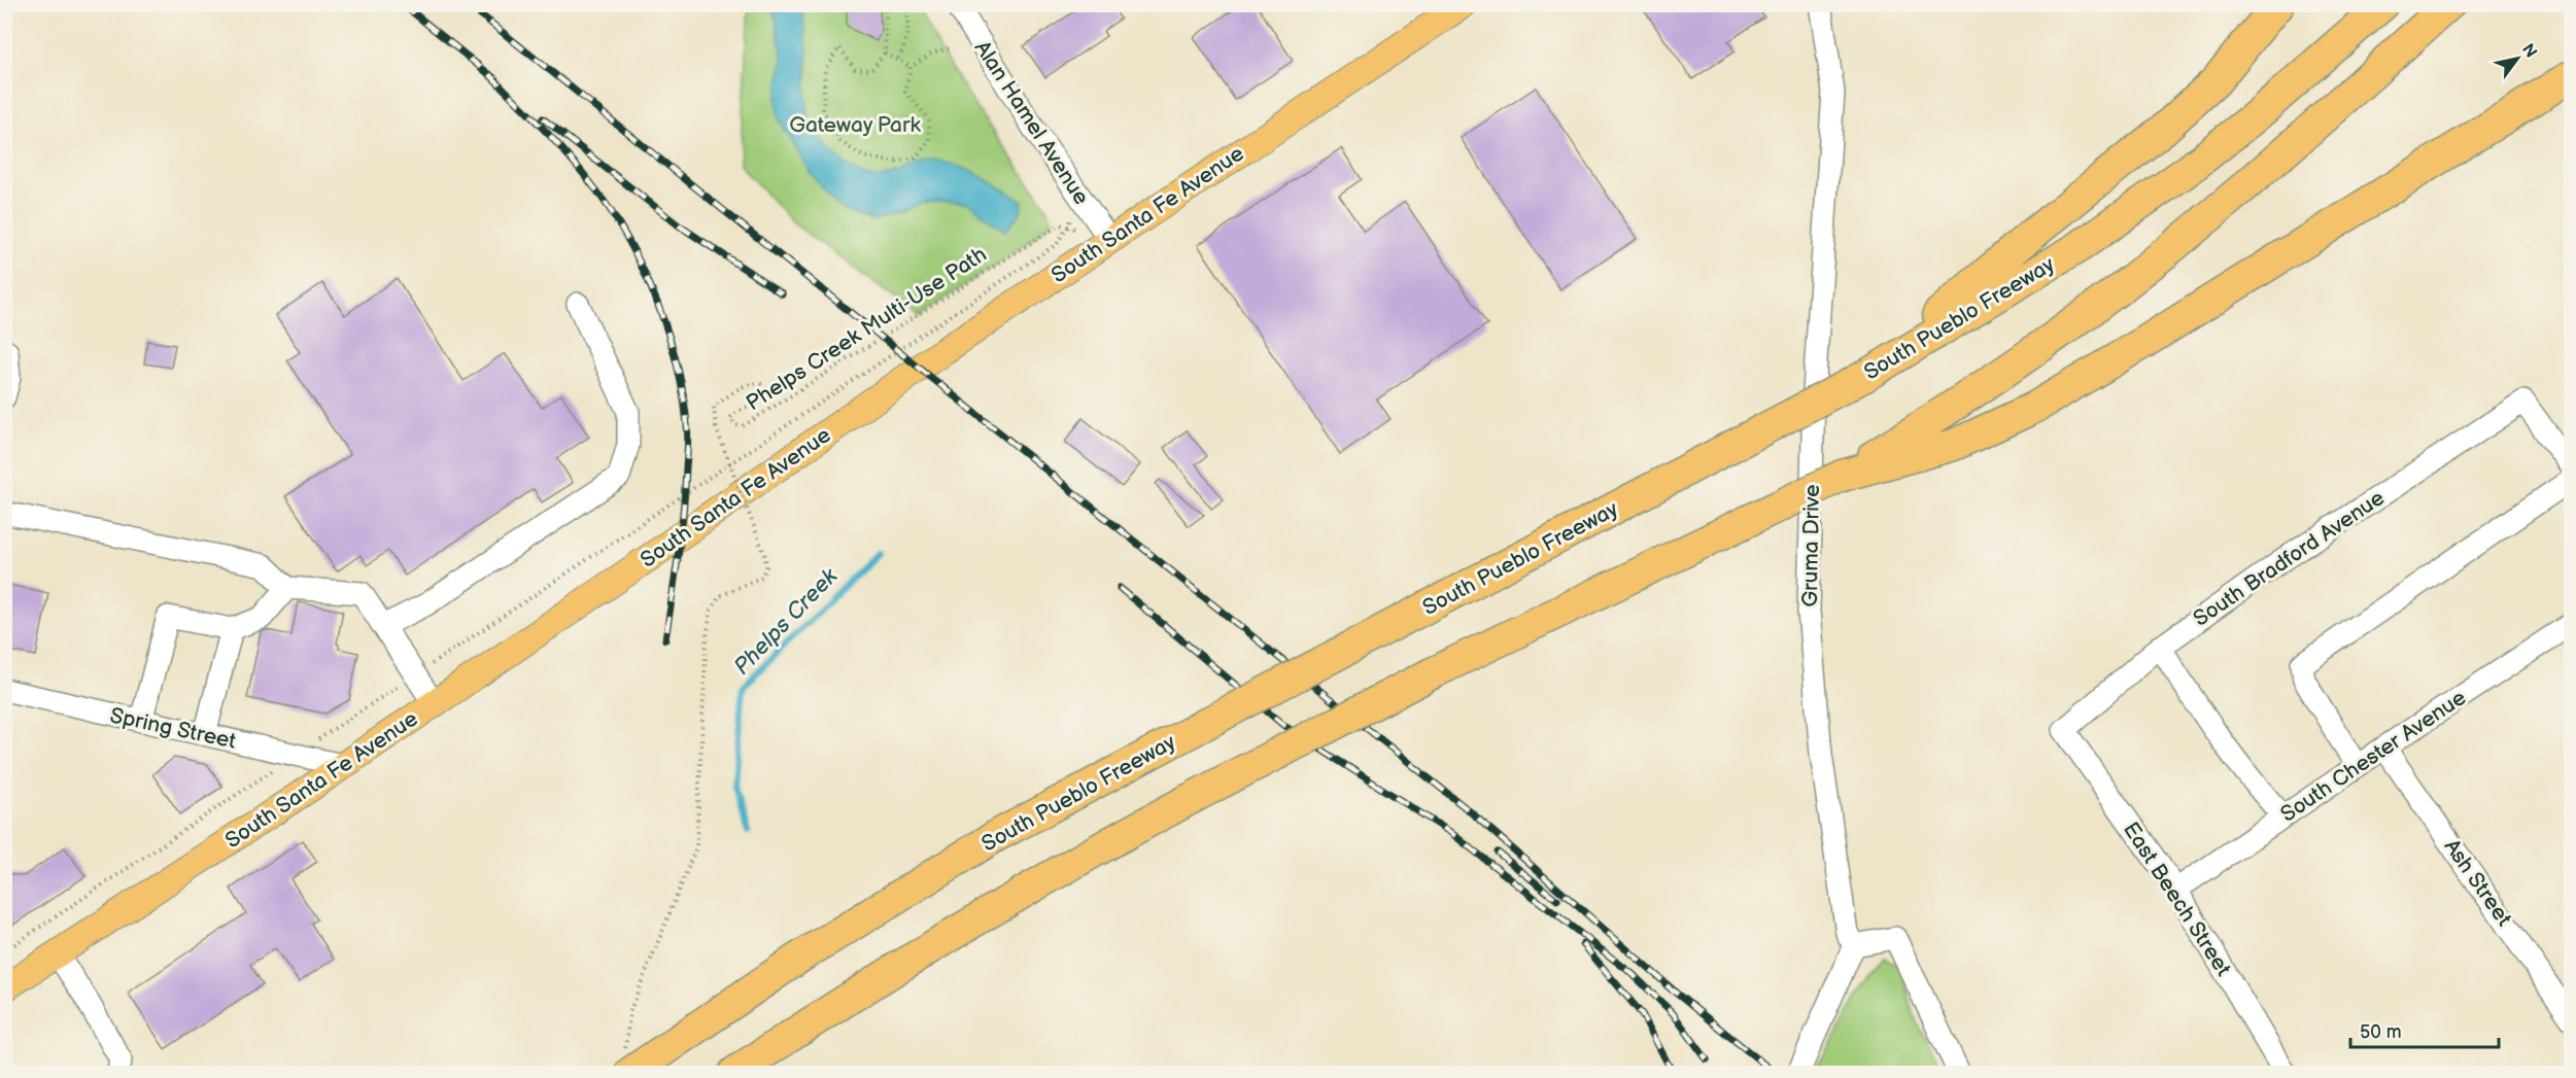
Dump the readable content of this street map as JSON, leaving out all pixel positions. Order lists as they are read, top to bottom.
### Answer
{
  "streets": {
    "highway": ["South Pueblo Freeway"],
    "main road": ["South Santa Fe Avenue"],
    "street": [
      "Alan Hamel Avenue",
      "Gruma Drive",
      "South Bradford Avenue",
      "Spring Street",
      "South Chester Avenue",
      "Ash Street",
      "East Beech Street"
    ],
    "path": ["Phelps Creek Multi-Use Path"]
  },
  "crossings": [
    ["Alan Hamel Avenue", "South Santa Fe Avenue"],
    ["South Santa Fe Avenue", "Spring Street"],
    ["South Pueblo Freeway", "Phelps Creek Multi-Use Path"],
    ["South Bradford Avenue", "East Beech Street"],
    ["South Chester Avenue", "Ash Street"],
    ["South Chester Avenue", "East Beech Street"]
  ],
  "water": ["Phelps Creek"],
  "parks": ["Gateway Park"],
  "scale_bar": "50 m",
  "north": "top right"
}
